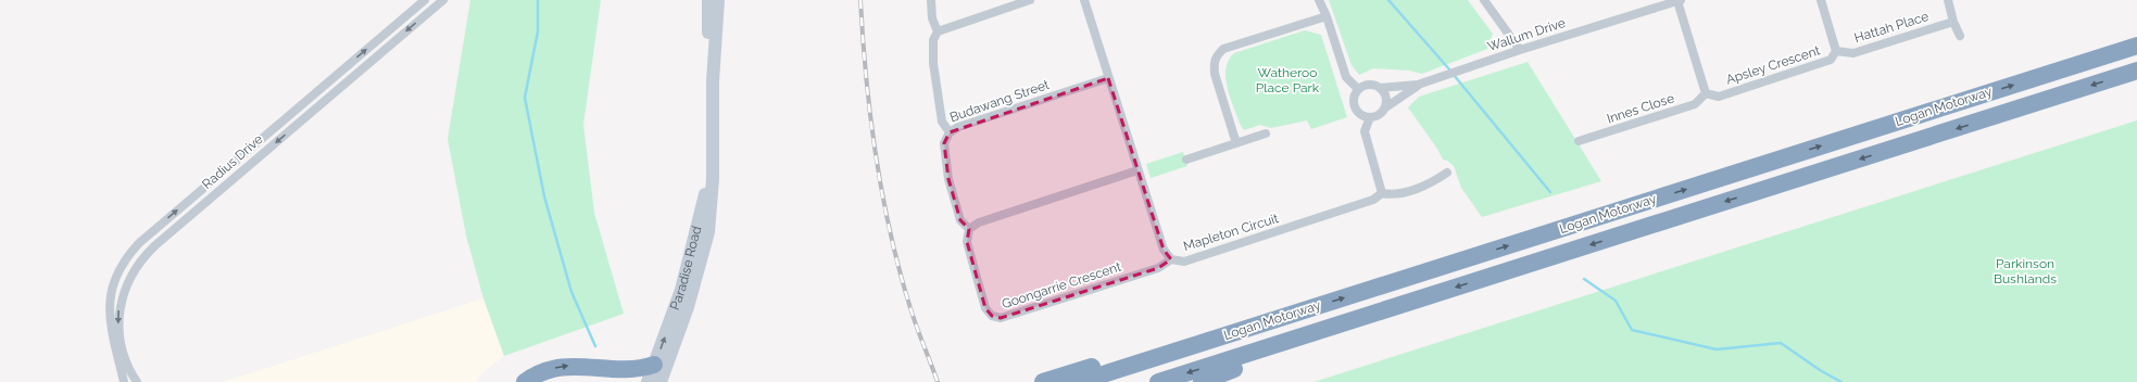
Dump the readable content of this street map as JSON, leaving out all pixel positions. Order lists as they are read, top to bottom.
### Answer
{
  "streets": {
    "highway": ["Logan Motorway"],
    "street": [
      "Hattah Place",
      "Wallum Drive",
      "Apsley Crescent",
      "Budawang Street",
      "Innes Close",
      "Radius Drive",
      "Mapleton Circuit",
      "Paradise Road",
      "Goongarrie Crescent"
    ]
  },
  "crossings": [
    ["Hattah Place", "Apsley Crescent"],
    ["Apsley Crescent", "Innes Close"],
    ["Budawang Street", "Mapleton Circuit"],
    ["Budawang Street", "Goongarrie Crescent"],
    ["Mapleton Circuit", "Goongarrie Crescent"]
  ],
  "parks": ["Watheroo Place Park", "Parkinson Bushlands"]
}
